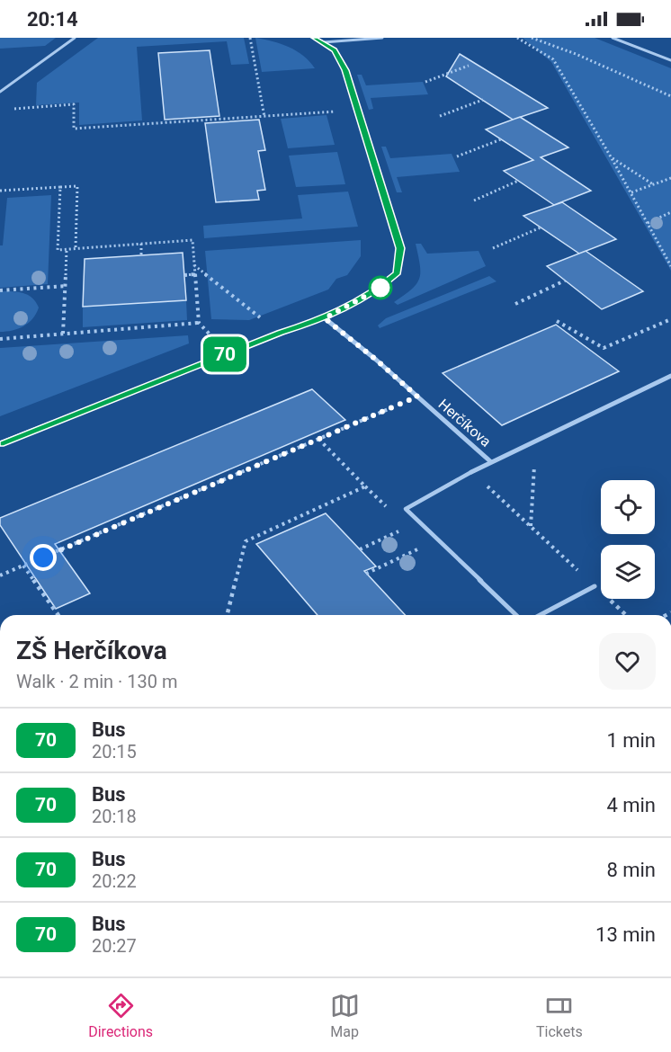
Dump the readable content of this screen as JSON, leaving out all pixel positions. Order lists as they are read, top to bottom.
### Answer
{
  "streets": {
    "street": ["Herčíkova"]
  },
  "lines": ["bus line 70"],
  "page": {
    "status": "20:14",
    "on_map": "70",
    "heading": ["ZŠ Herčíkova", "Walk · 2 min · 130 m"],
    "list": [
      {
        "mark": "70",
        "name": "Bus",
        "note": "20:15",
        "value": "1 min"
      },
      {
        "mark": "70",
        "name": "Bus",
        "note": "20:18",
        "value": "4 min"
      },
      {
        "mark": "70",
        "name": "Bus",
        "note": "20:22",
        "value": "8 min"
      },
      {
        "mark": "70",
        "name": "Bus",
        "note": "20:27",
        "value": "13 min"
      }
    ],
    "tabs": ["Directions", "Map", "Tickets"]
  }
}
